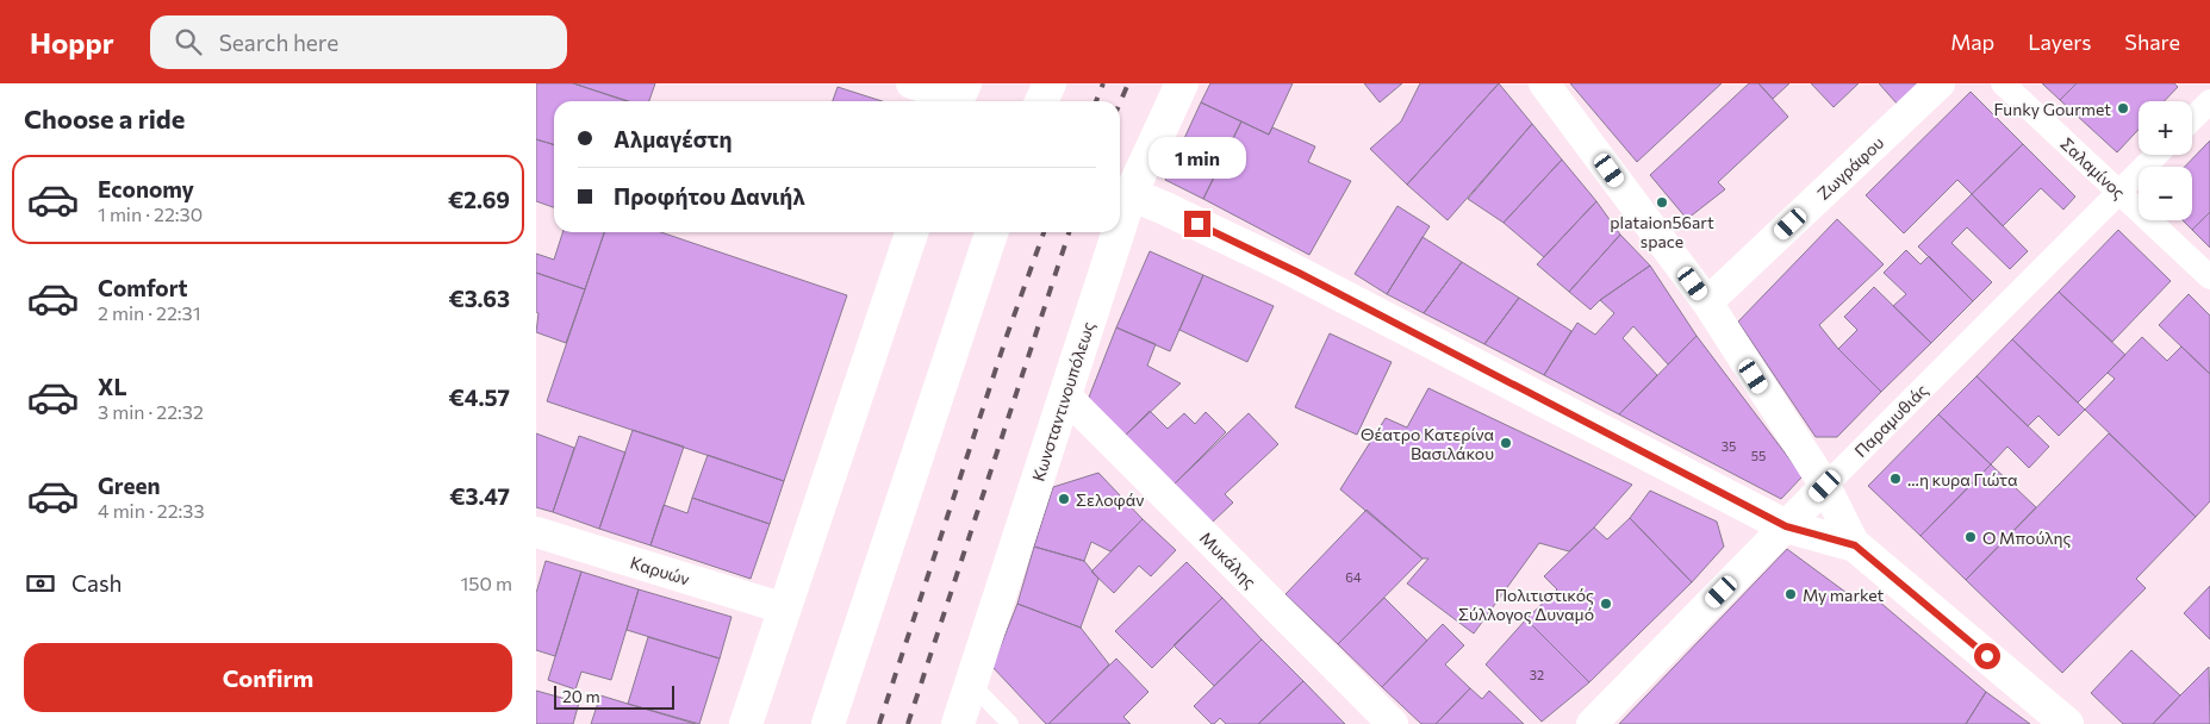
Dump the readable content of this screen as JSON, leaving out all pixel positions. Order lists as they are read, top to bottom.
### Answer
{
  "streets": {
    "street": [
      "Ζωγράφου",
      "Σαλαμίνος",
      "Κωνσταντινουπόλεως",
      "Παραμυθιάς",
      "Μυκάλης",
      "Καρυών"
    ]
  },
  "crossings": [
    ["Σαλαμίνος", "Παραμυθιάς"],
    ["Κωνσταντινουπόλεως", "Μυκάλης"]
  ],
  "places": [
    "Funky Gourmet",
    "plataion56art space",
    "Θέατρο Κατερίνα Βασιλάκου",
    "...η κυρα Γιώτα",
    "Σελοφάν",
    "Ο Μπούλης",
    "My market",
    "Πολιτιστικός Σύλλογος Δυναμό"
  ],
  "house_numbers": [
    "35",
    "55",
    "64",
    "32"
  ],
  "scale_bar": "20 m",
  "page": {
    "header": "Hoppr",
    "search": "Search here",
    "nav": ["Map", "Layers", "Share"],
    "heading": "Choose a ride",
    "map_buttons": ["+", "−"],
    "banner": ["Αλμαγέστη", "Προφήτου Δανιήλ"],
    "bubble": "1 min",
    "list": [
      {
        "name": "Economy",
        "note": "1 min · 22:30",
        "value": "€2.69"
      },
      {
        "name": "Comfort",
        "note": "2 min · 22:31",
        "value": "€3.63"
      },
      {
        "name": "XL",
        "note": "3 min · 22:32",
        "value": "€4.57"
      },
      {
        "name": "Green",
        "note": "4 min · 22:33",
        "value": "€3.47"
      }
    ],
    "pay": ["Cash", "150 m"],
    "buttons": "Confirm",
    "scale": "20 m"
  }
}
